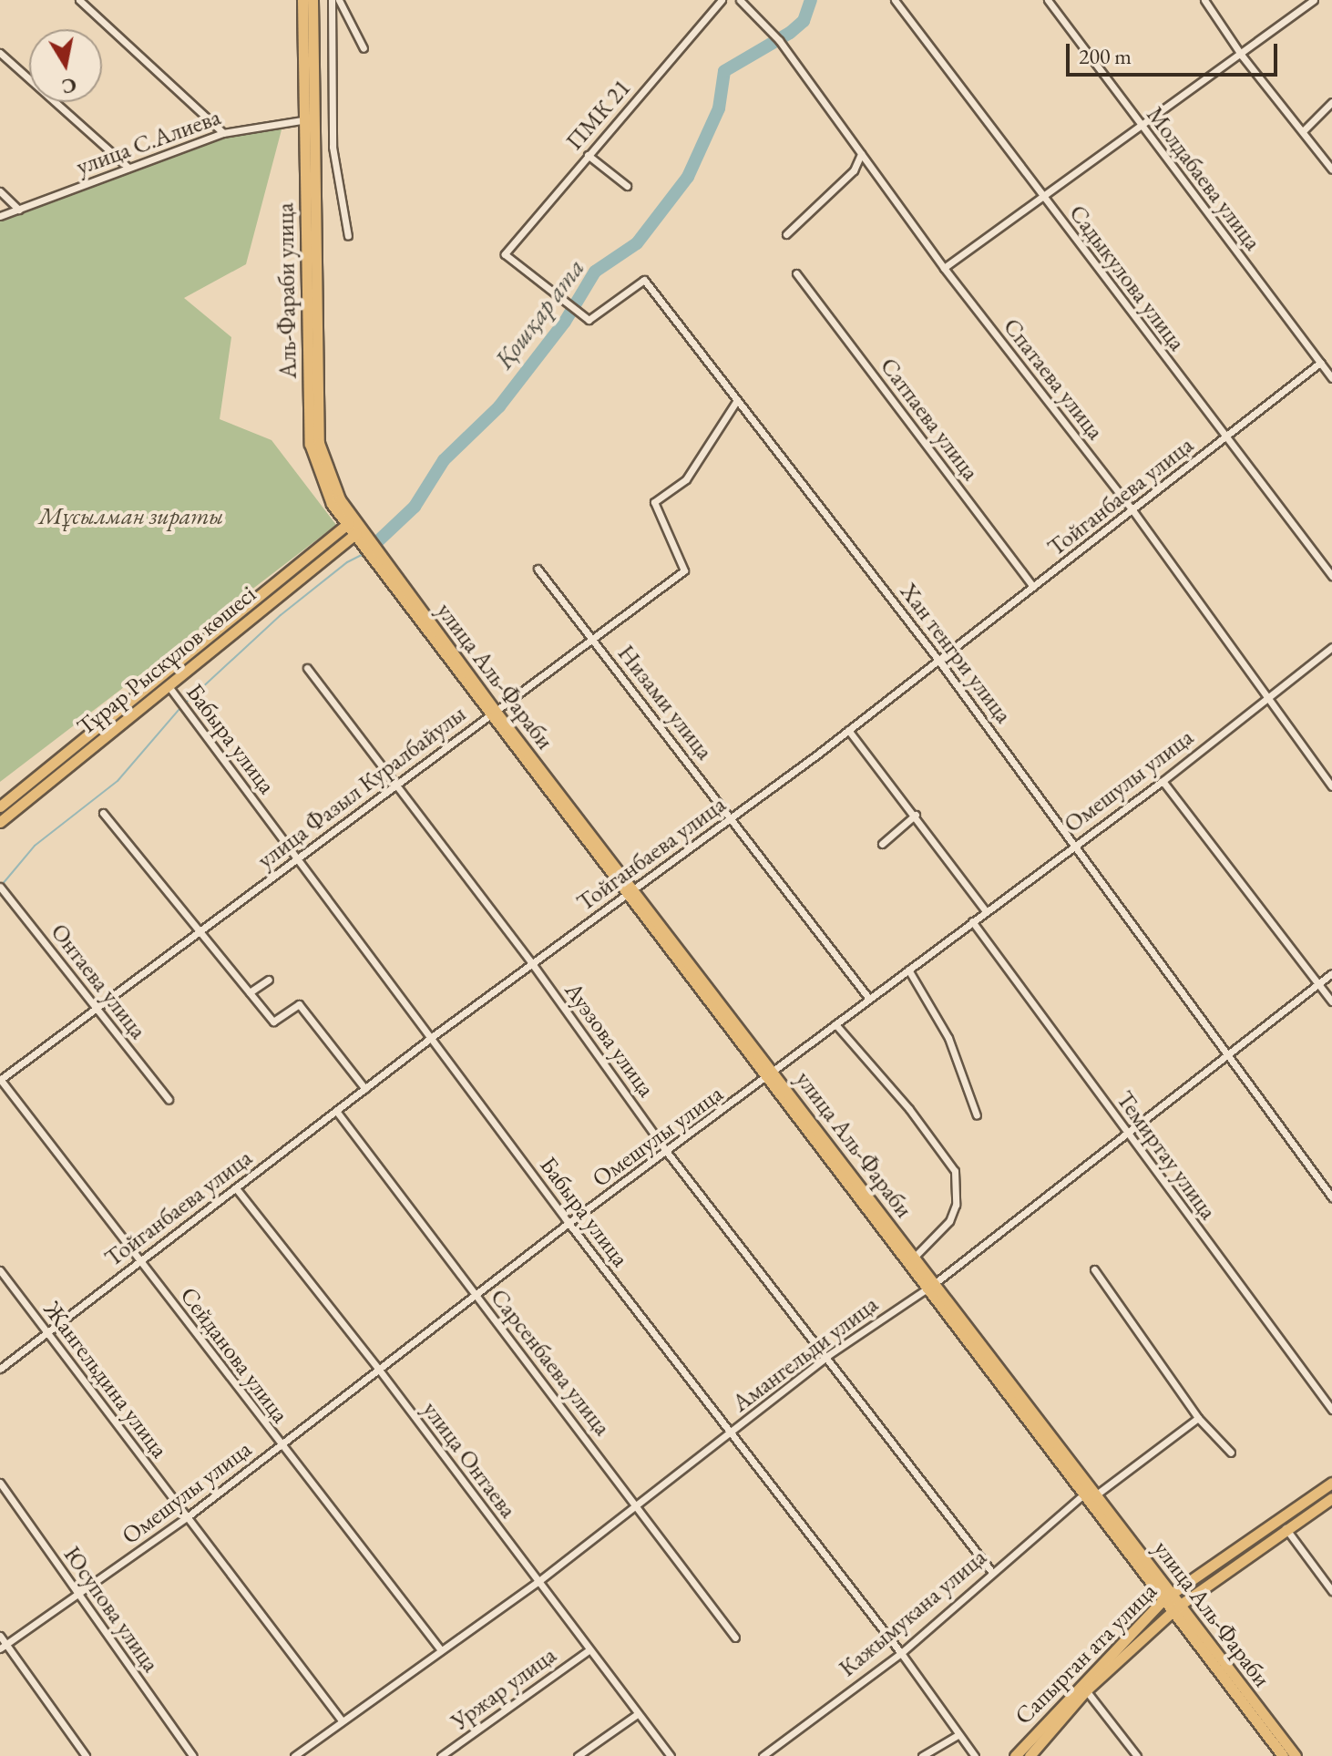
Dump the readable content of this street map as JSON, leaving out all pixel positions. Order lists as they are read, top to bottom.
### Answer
{
  "streets": {
    "main road": [
      "Аль-Фараби улица",
      "Тұрар Рыскұлов көшесі",
      "улица Аль-Фараби",
      "Сапырган ата улица"
    ],
    "street": [
      "ПМК 21",
      "улица С.Алиева",
      "Молдабаева улица",
      "Садыкулова улица",
      "Спатаева улица",
      "Сатпаева улица",
      "Тойганбаева улица",
      "Хан тенгри улица",
      "Низами улица",
      "Бабыра улица",
      "Омешулы улица",
      "улица Фазыл Куралбайулы",
      "Онтаева улица",
      "Ауэзова улица",
      "Темиртау улица",
      "Амангельди улица",
      "Сейданова улица",
      "Сарсенбаева улица",
      "Жангельдина улица",
      "улица Онтаева",
      "Юсупова улица",
      "Кажымукана улица",
      "Уржар улица"
    ]
  },
  "crossings": [
    ["ПМК 21", "Хан тенгри улица"],
    ["улица С.Алиева", "Аль-Фараби улица"],
    ["Молдабаева улица", "Тойганбаева улица"],
    ["Садыкулова улица", "Тойганбаева улица"],
    ["Аль-Фараби улица", "Тұрар Рыскұлов көшесі"],
    ["Аль-Фараби улица", "улица Аль-Фараби"],
    ["Спатаева улица", "Тойганбаева улица"],
    ["Спатаева улица", "Омешулы улица"],
    ["Сатпаева улица", "Тойганбаева улица"],
    ["Тойганбаева улица", "Хан тенгри улица"],
    ["Тойганбаева улица", "улица Аль-Фараби"],
    ["Тойганбаева улица", "Низами улица"],
    ["Тойганбаева улица", "Бабыра улица"],
    ["Тойганбаева улица", "Ауэзова улица"],
    ["Тойганбаева улица", "Сейданова улица"],
    ["Тойганбаева улица", "Сарсенбаева улица"],
    ["Тойганбаева улица", "Жангельдина улица"],
    ["Тойганбаева улица", "улица Онтаева"],
    ["Хан тенгри улица", "Омешулы улица"],
    ["Хан тенгри улица", "улица Фазыл Куралбайулы"],
    ["Хан тенгри улица", "Амангельди улица"],
    ["Тұрар Рыскұлов көшесі", "Бабыра улица"],
    ["улица Аль-Фараби", "Омешулы улица"],
    ["улица Аль-Фараби", "улица Фазыл Куралбайулы"],
    ["улица Аль-Фараби", "Амангельди улица"],
    ["улица Аль-Фараби", "Кажымукана улица"],
    ["улица Аль-Фараби", "Сапырган ата улица"],
    ["Низами улица", "Омешулы улица"],
    ["Низами улица", "улица Фазыл Куралбайулы"],
    ["Бабыра улица", "Омешулы улица"],
    ["Бабыра улица", "улица Фазыл Куралбайулы"],
    ["Бабыра улица", "Амангельди улица"],
    ["Бабыра улица", "Кажымукана улица"],
    ["Омешулы улица", "Ауэзова улица"],
    ["Омешулы улица", "Темиртау улица"],
    ["Омешулы улица", "Сейданова улица"],
    ["Омешулы улица", "Сарсенбаева улица"],
    ["Омешулы улица", "Жангельдина улица"],
    ["Омешулы улица", "улица Онтаева"],
    ["Омешулы улица", "Юсупова улица"],
    ["улица Фазыл Куралбайулы", "Онтаева улица"],
    ["улица Фазыл Куралбайулы", "Ауэзова улица"],
    ["улица Фазыл Куралбайулы", "Сейданова улица"],
    ["Ауэзова улица", "Амангельди улица"],
    ["Ауэзова улица", "Кажымукана улица"],
    ["Темиртау улица", "Амангельди улица"],
    ["Амангельди улица", "Сейданова улица"],
    ["Амангельди улица", "Сарсенбаева улица"],
    ["Амангельди улица", "Жангельдина улица"],
    ["Амангельди улица", "улица Онтаева"],
    ["улица Онтаева", "Уржар улица"]
  ],
  "water": ["Қошқар ата"],
  "parks": ["Мұсылман зираты"],
  "scale_bar": "200 m",
  "north": "bottom"
}
